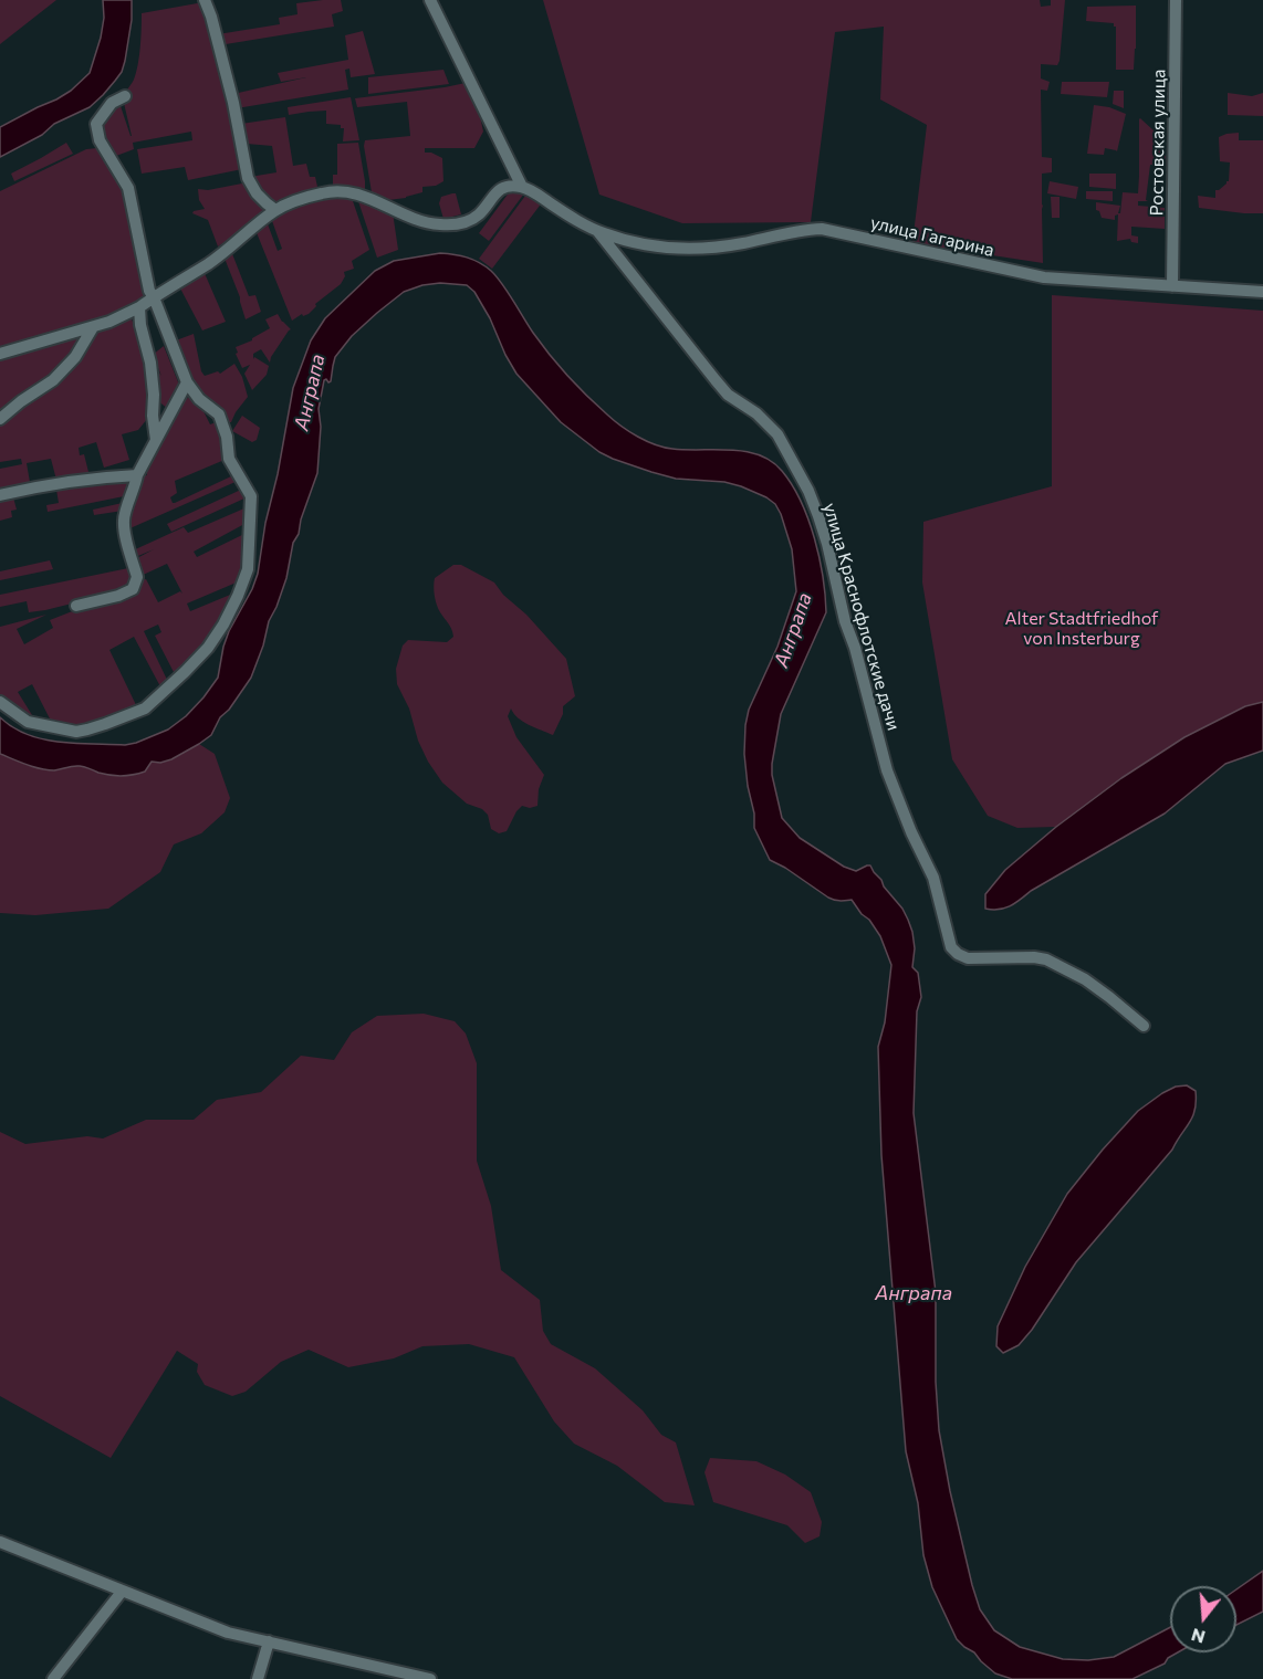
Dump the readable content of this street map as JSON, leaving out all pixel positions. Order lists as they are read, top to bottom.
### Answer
{
  "streets": {
    "street": ["Ростовская улица", "улица Гагарина", "улица Краснофлотские дачи"]
  },
  "crossings": [
    ["Ростовская улица", "улица Гагарина"],
    ["улица Гагарина", "улица Краснофлотские дачи"]
  ],
  "water": ["Анграпа"],
  "parks": ["Alter Stadtfriedhof von Insterburg"],
  "north": "bottom"
}
